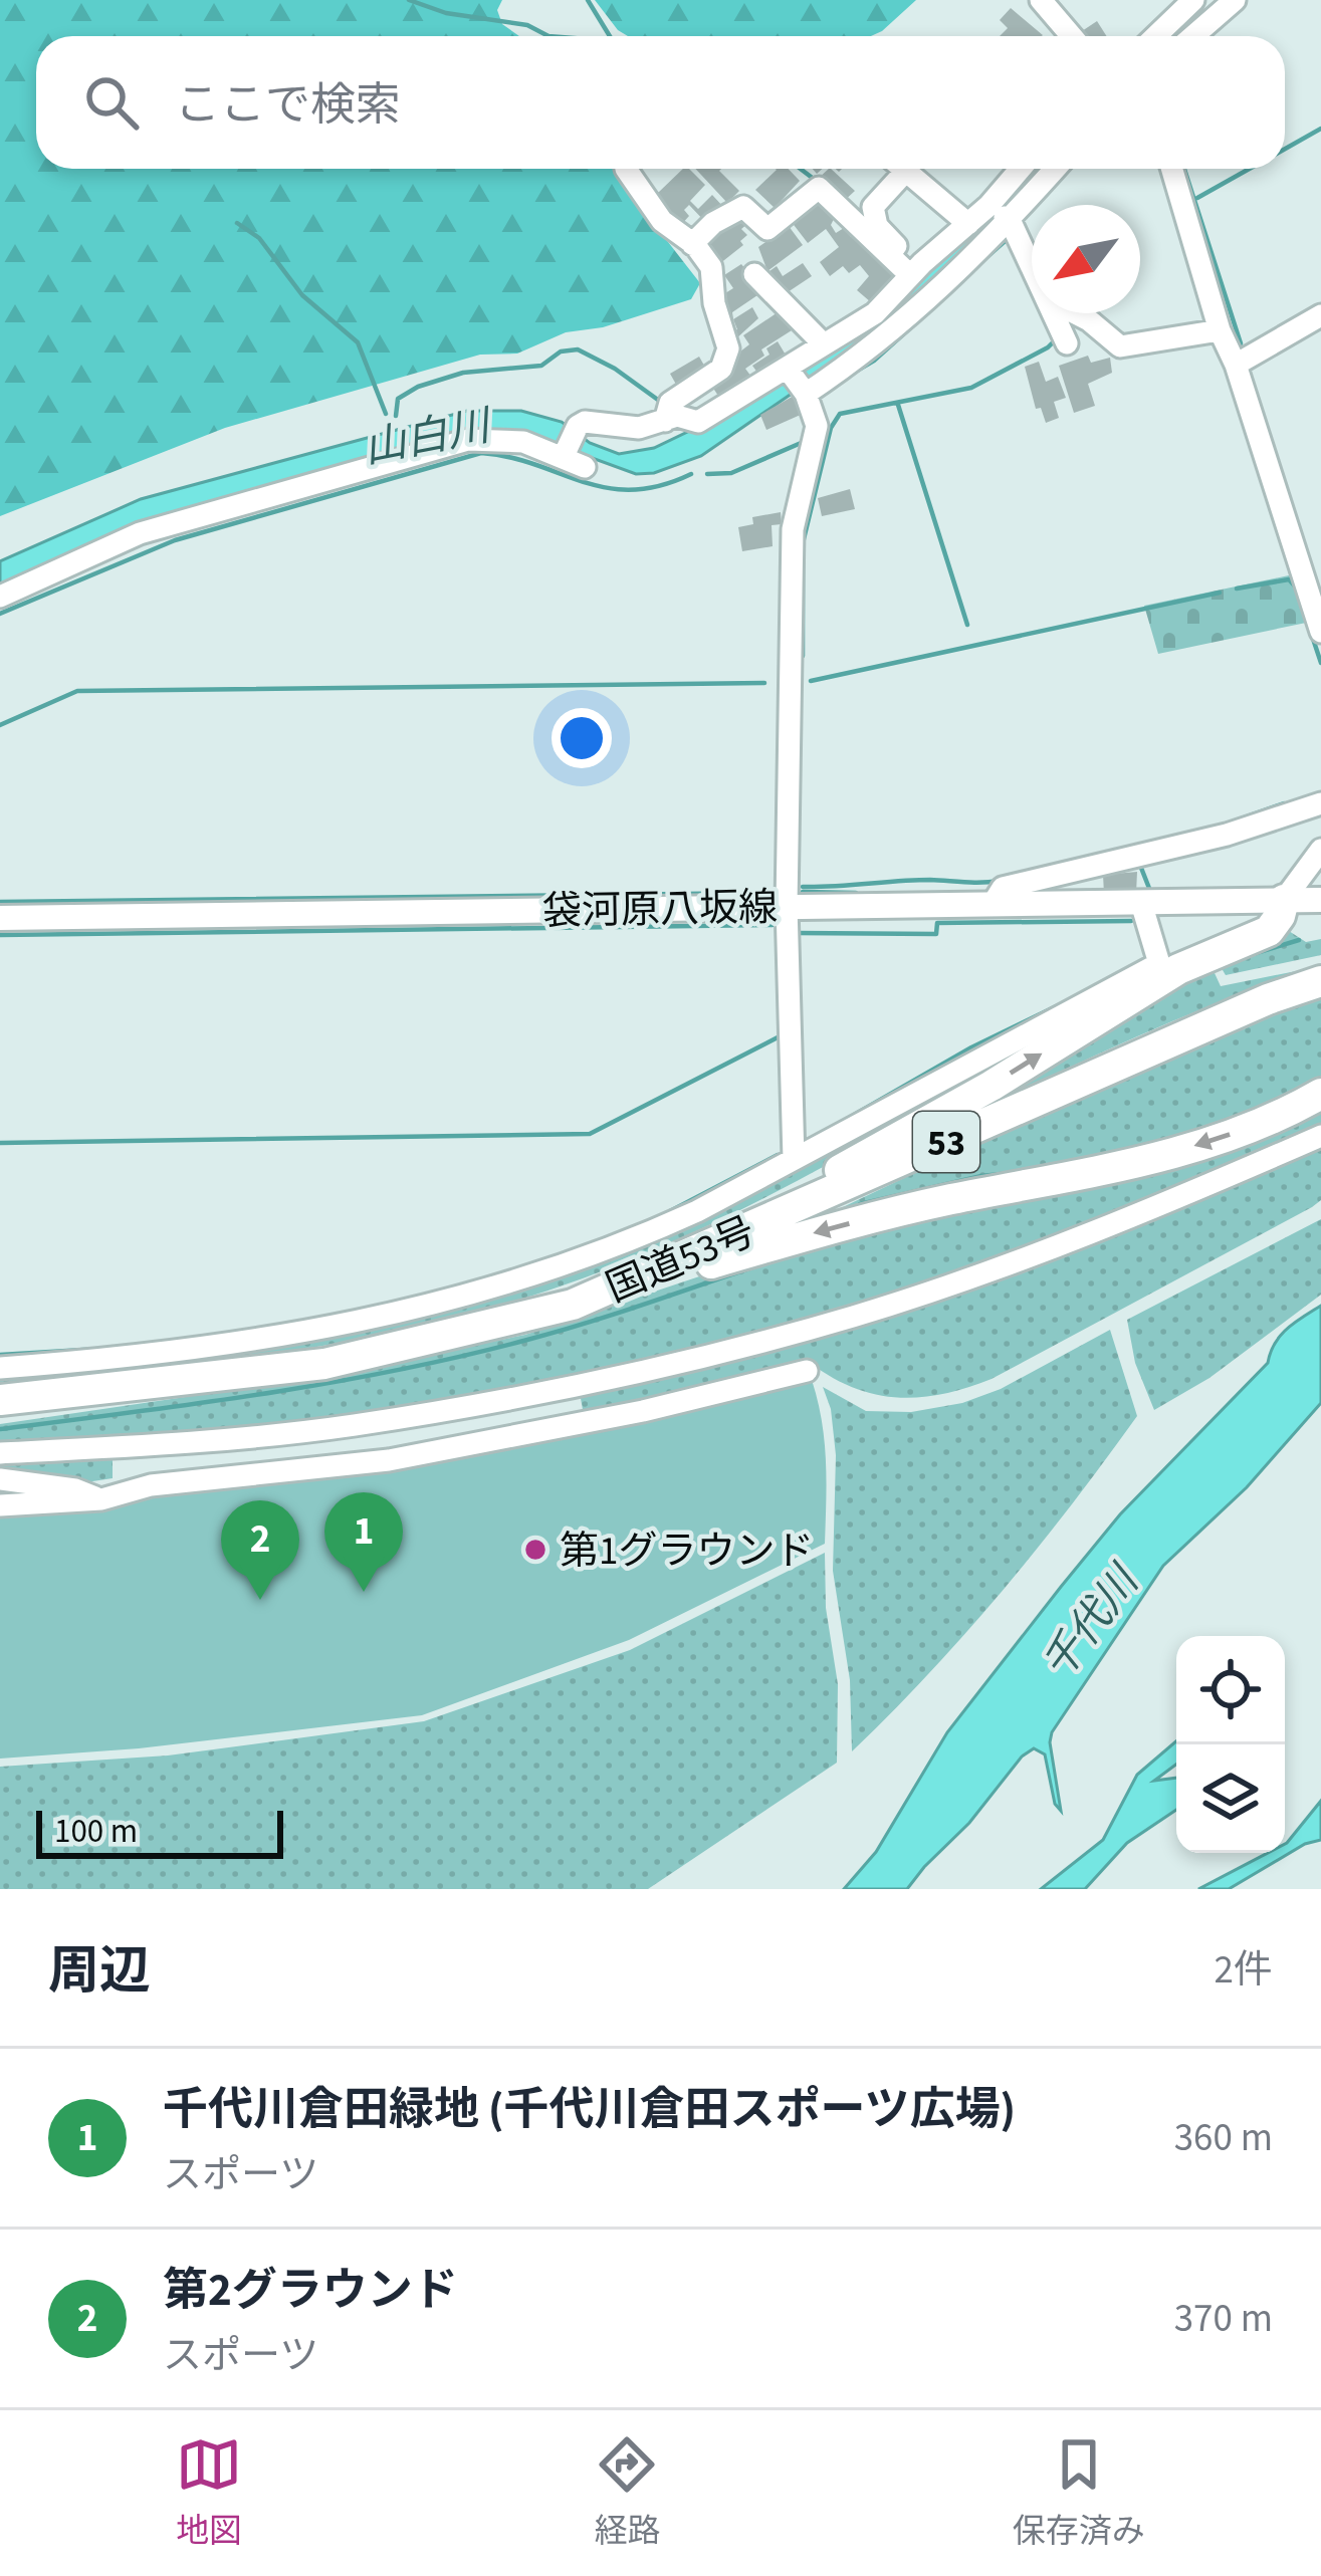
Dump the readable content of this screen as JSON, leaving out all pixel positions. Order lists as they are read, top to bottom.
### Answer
{
  "streets": {
    "highway": ["53", "国道53号"],
    "main road": ["袋河原八坂線"]
  },
  "water": ["山白川", "千代川"],
  "places": ["第1グラウンド"],
  "scale_bar": "100 m",
  "north": "bottom left",
  "page": {
    "search": "ここで検索",
    "pins": ["1", "2"],
    "scale": "100 m",
    "heading": ["周辺", "2件"],
    "list": [
      {
        "mark": "1",
        "name": "千代川倉田緑地 (千代川倉田スポーツ広場)",
        "note": "スポーツ",
        "value": "360 m"
      },
      {
        "mark": "2",
        "name": "第2グラウンド",
        "note": "スポーツ",
        "value": "370 m"
      }
    ],
    "nav": ["地図", "経路", "保存済み"]
  }
}
